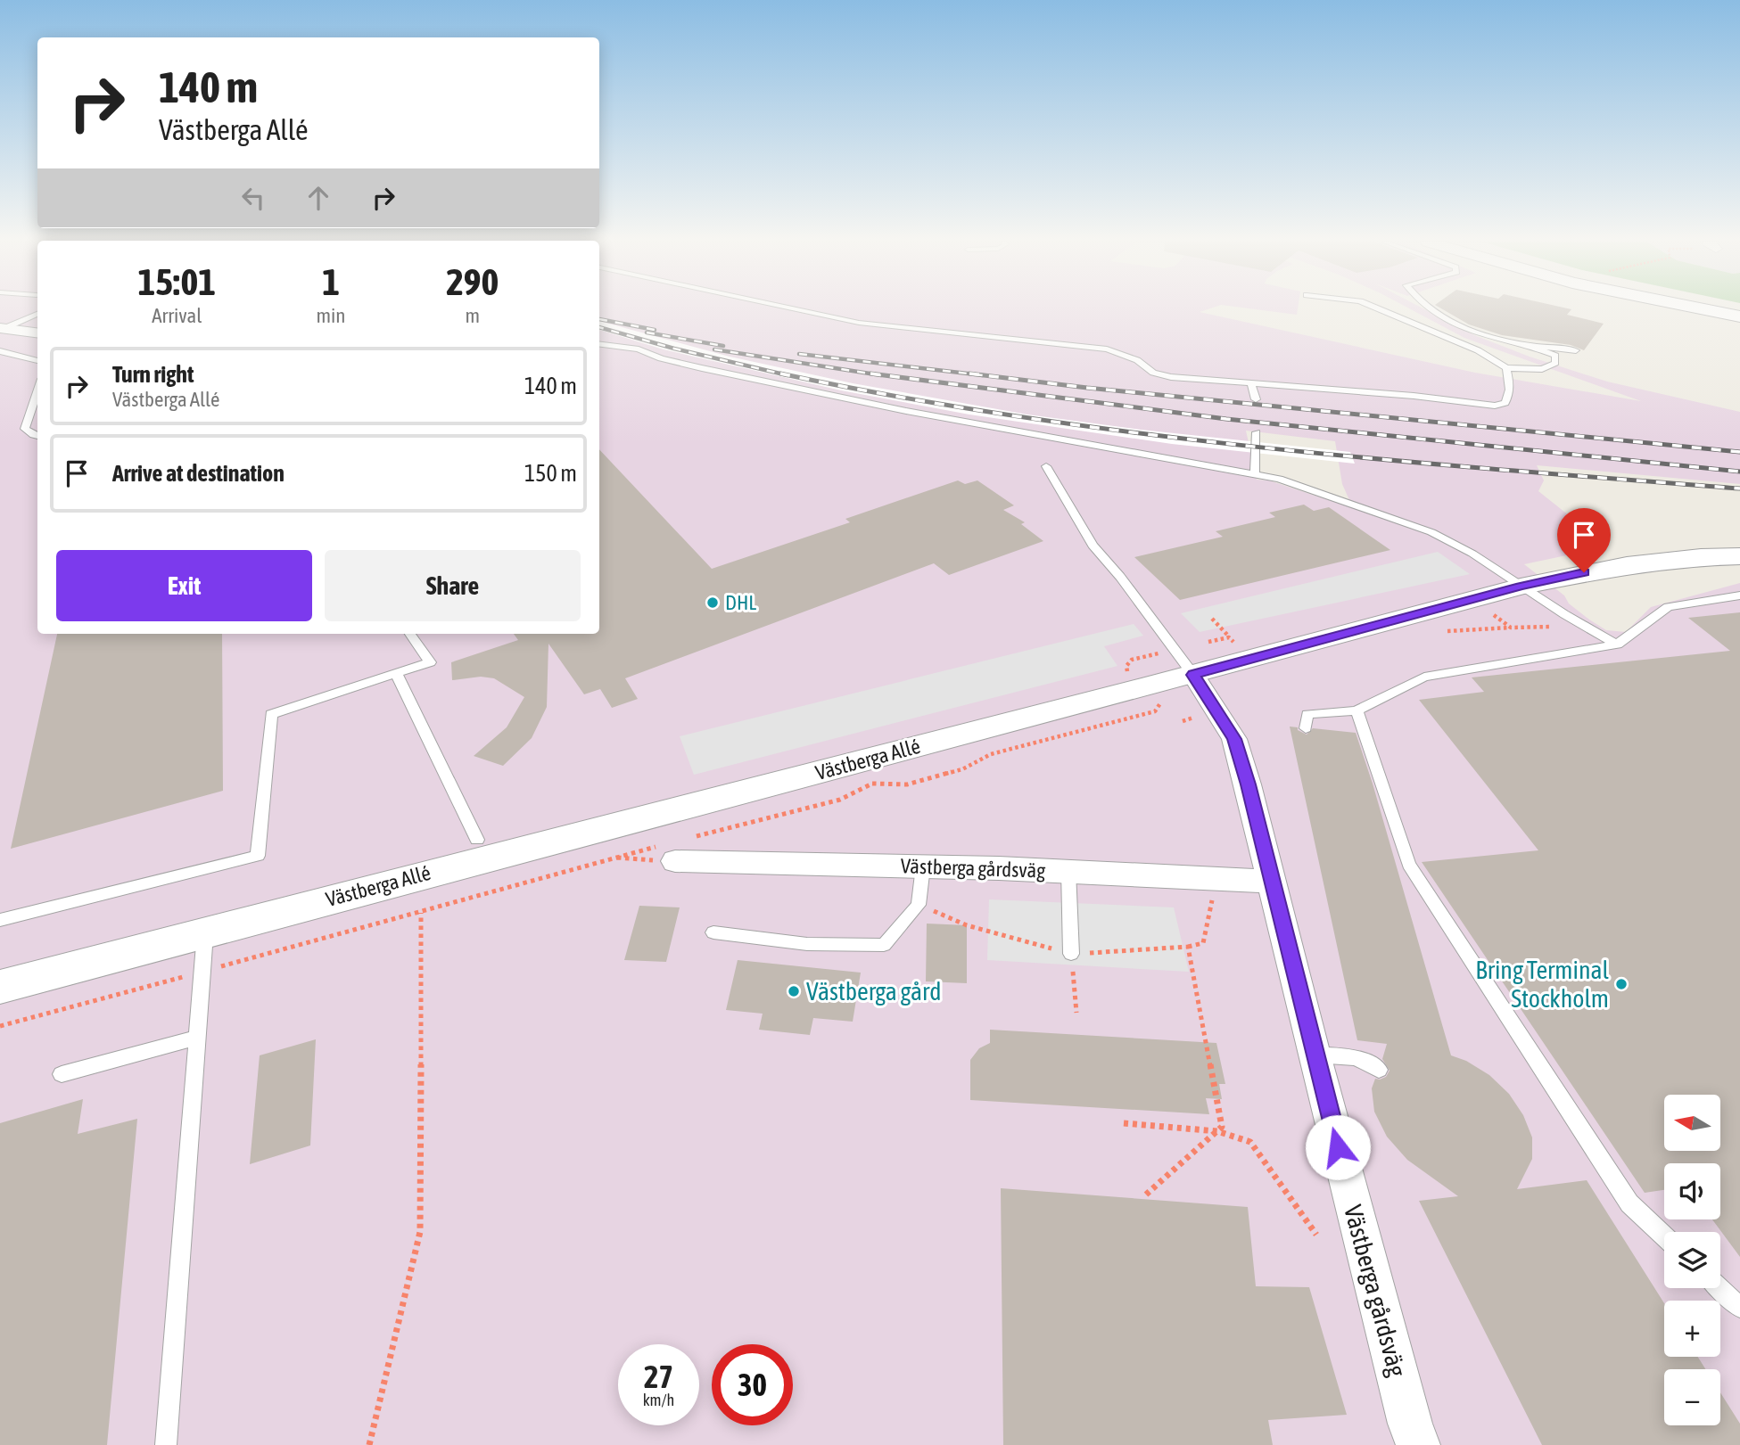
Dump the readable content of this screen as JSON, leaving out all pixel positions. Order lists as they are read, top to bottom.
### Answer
{
  "streets": {
    "street": ["Västberga Allé", "Västberga gårdsväg"]
  },
  "crossings": [
    ["Västberga Allé", "Västberga gårdsväg"]
  ],
  "places": ["DHL", "Bring Terminal Stockholm", "Västberga gård"],
  "north": "left",
  "page": {
    "turn": ["140 m", "Västberga Allé"],
    "eta": [
      "15:01",
      "Arrival",
      "1",
      "min",
      "290",
      "m"
    ],
    "list": [
      {
        "name": "Turn right",
        "note": "Västberga Allé",
        "value": "140 m"
      },
      {
        "name": "Arrive at destination",
        "value": "150 m"
      }
    ],
    "buttons": ["Exit", "Share"],
    "map_buttons": ["+", "−"],
    "speed": "27 km/h",
    "limit": "30"
  }
}
